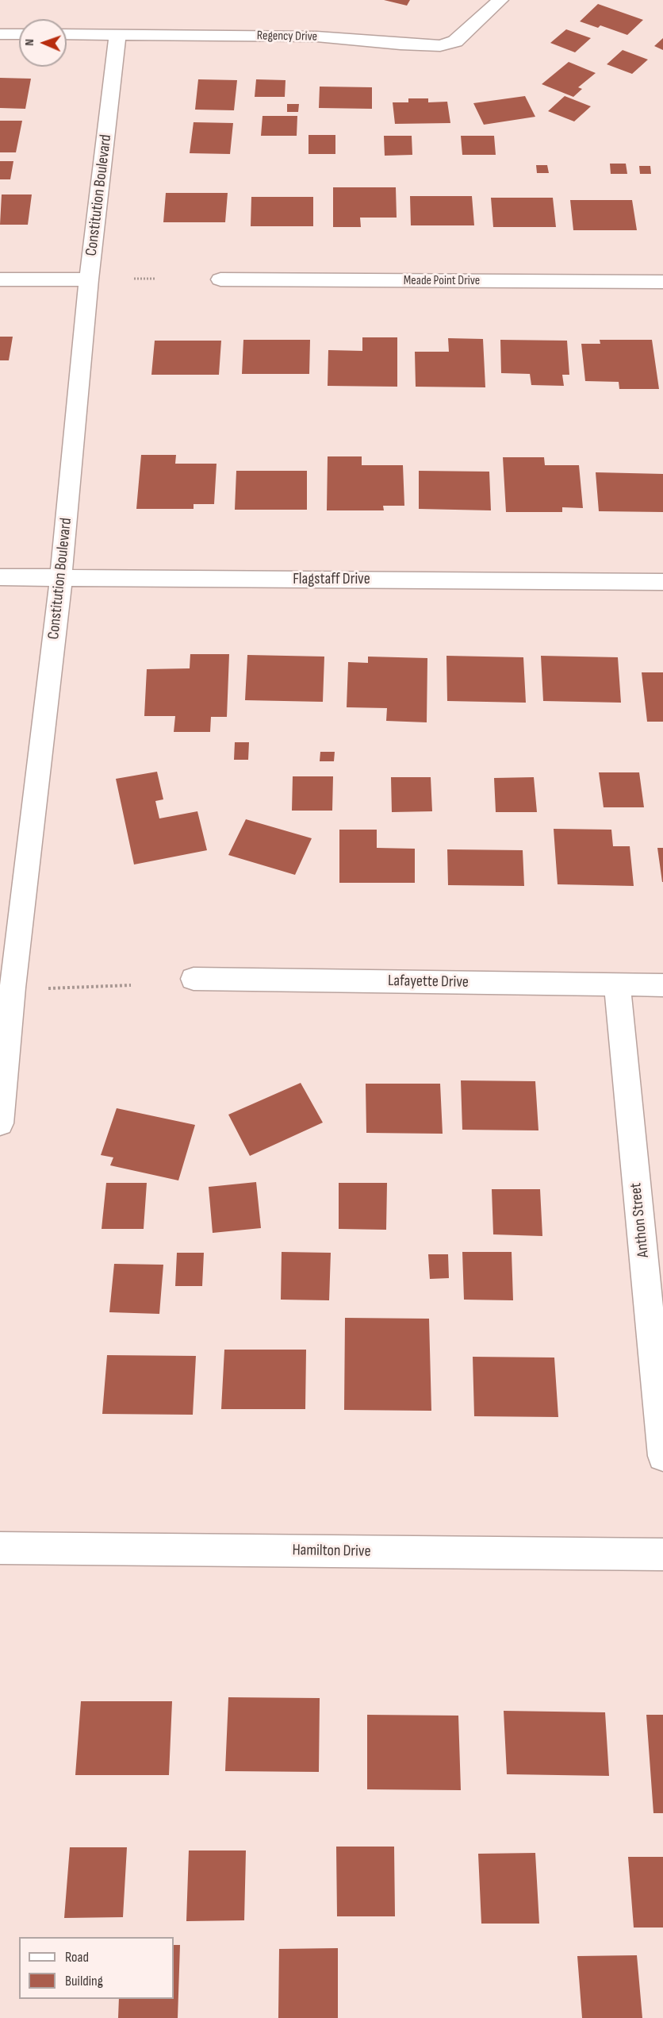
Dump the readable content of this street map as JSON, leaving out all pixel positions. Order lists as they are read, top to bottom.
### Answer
{
  "streets": {
    "street": [
      "Regency Drive",
      "Constitution Boulevard",
      "Meade Point Drive",
      "Flagstaff Drive",
      "Lafayette Drive",
      "Anthon Street",
      "Hamilton Drive"
    ]
  },
  "crossings": [
    ["Regency Drive", "Constitution Boulevard"],
    ["Constitution Boulevard", "Flagstaff Drive"],
    ["Lafayette Drive", "Anthon Street"]
  ],
  "legend": ["Road", "Building"],
  "north": "left"
}
